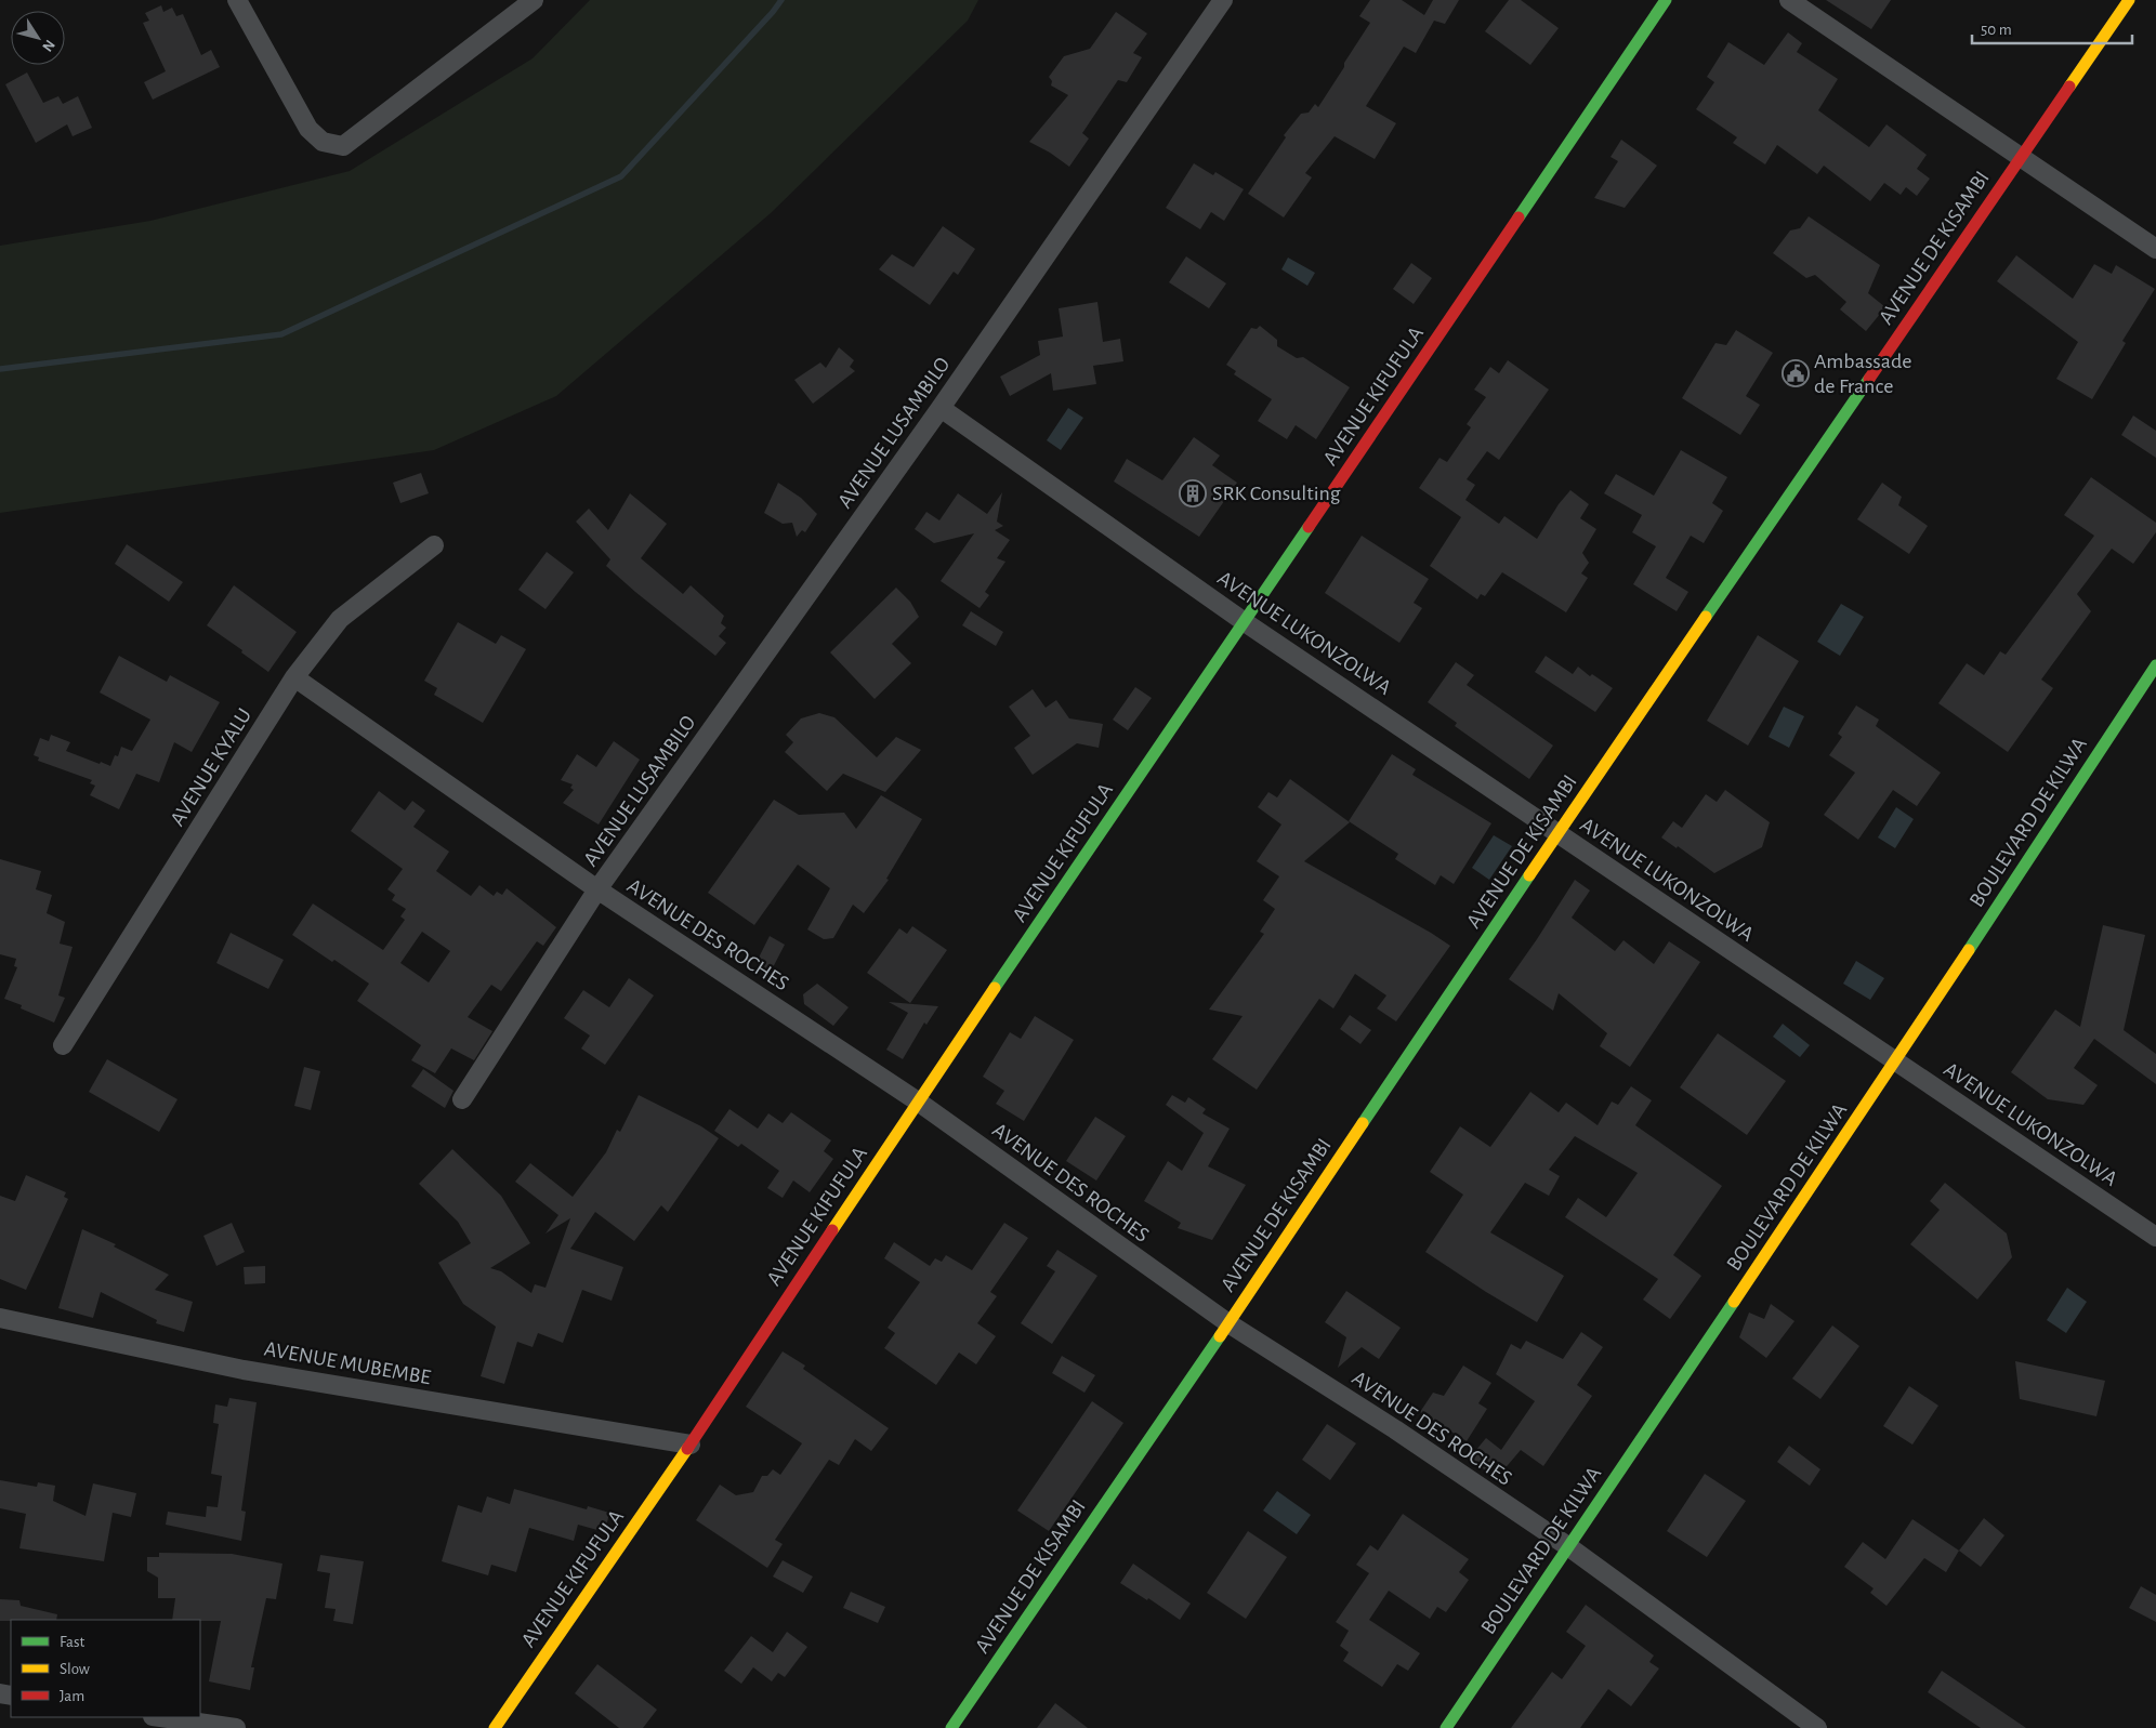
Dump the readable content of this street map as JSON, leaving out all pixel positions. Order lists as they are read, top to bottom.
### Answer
{
  "streets": {
    "street": [
      "AVENUE DE KISAMBI",
      "AVENUE KIFUFULA",
      "AVENUE LUSAMBILO",
      "AVENUE LUKONZOLWA",
      "AVENUE KYALU",
      "BOULEVARD DE KILWA",
      "AVENUE DES ROCHES",
      "AVENUE MUBEMBE"
    ]
  },
  "crossings": [
    ["AVENUE DE KISAMBI", "AVENUE LUKONZOLWA"],
    ["AVENUE DE KISAMBI", "AVENUE DES ROCHES"],
    ["AVENUE KIFUFULA", "AVENUE LUKONZOLWA"],
    ["AVENUE KIFUFULA", "AVENUE DES ROCHES"],
    ["AVENUE KIFUFULA", "AVENUE MUBEMBE"],
    ["AVENUE LUSAMBILO", "AVENUE LUKONZOLWA"],
    ["AVENUE LUSAMBILO", "AVENUE DES ROCHES"],
    ["AVENUE LUKONZOLWA", "BOULEVARD DE KILWA"],
    ["AVENUE KYALU", "AVENUE DES ROCHES"],
    ["BOULEVARD DE KILWA", "AVENUE DES ROCHES"]
  ],
  "places": {
    "public building": ["Ambassade de France"],
    "building": ["SRK Consulting"]
  },
  "legend": ["Fast", "Slow", "Jam"],
  "scale_bar": "50 m",
  "north": "bottom right"
}
